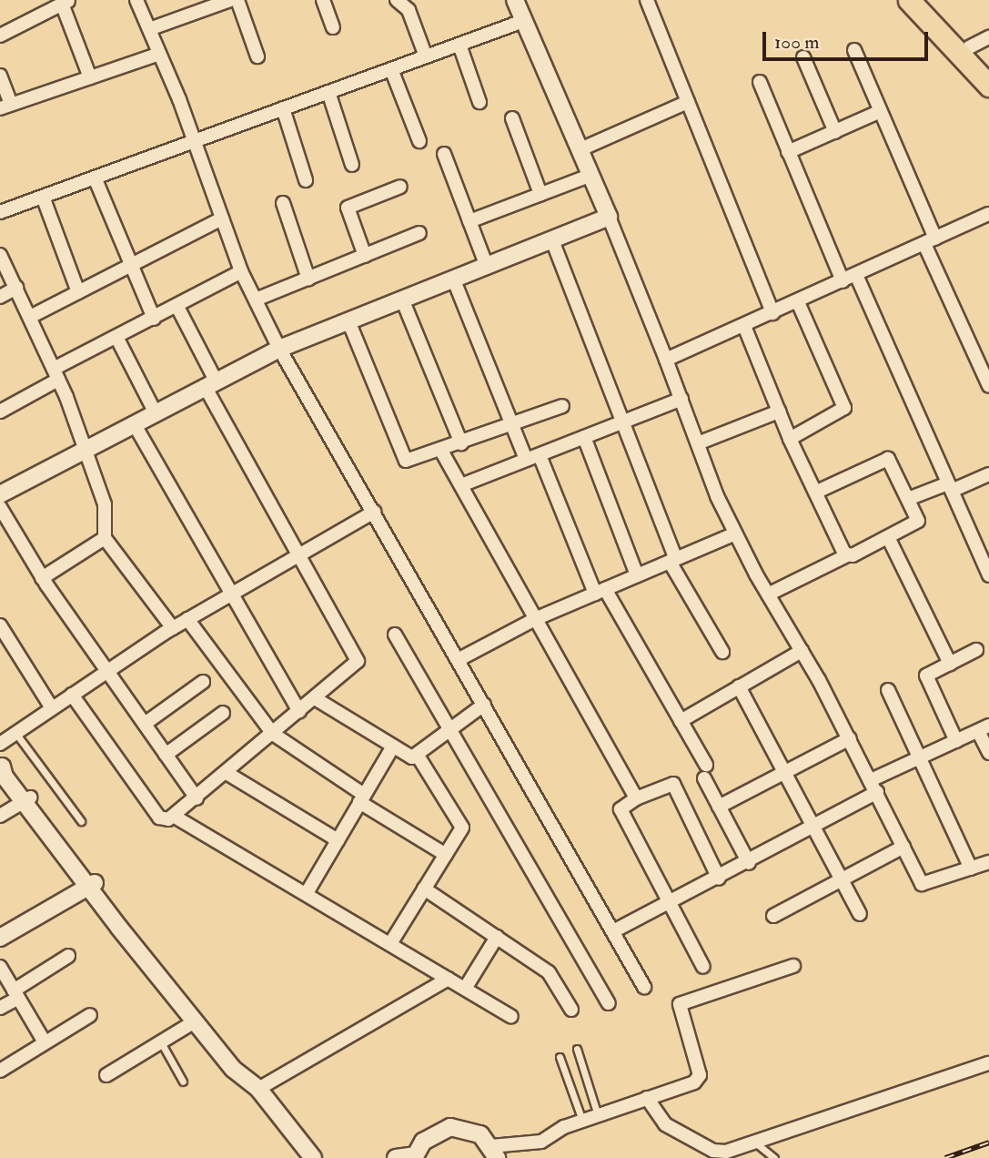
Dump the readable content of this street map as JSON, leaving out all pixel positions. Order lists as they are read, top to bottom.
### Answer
{
  "scale_bar": "100 m"
}
